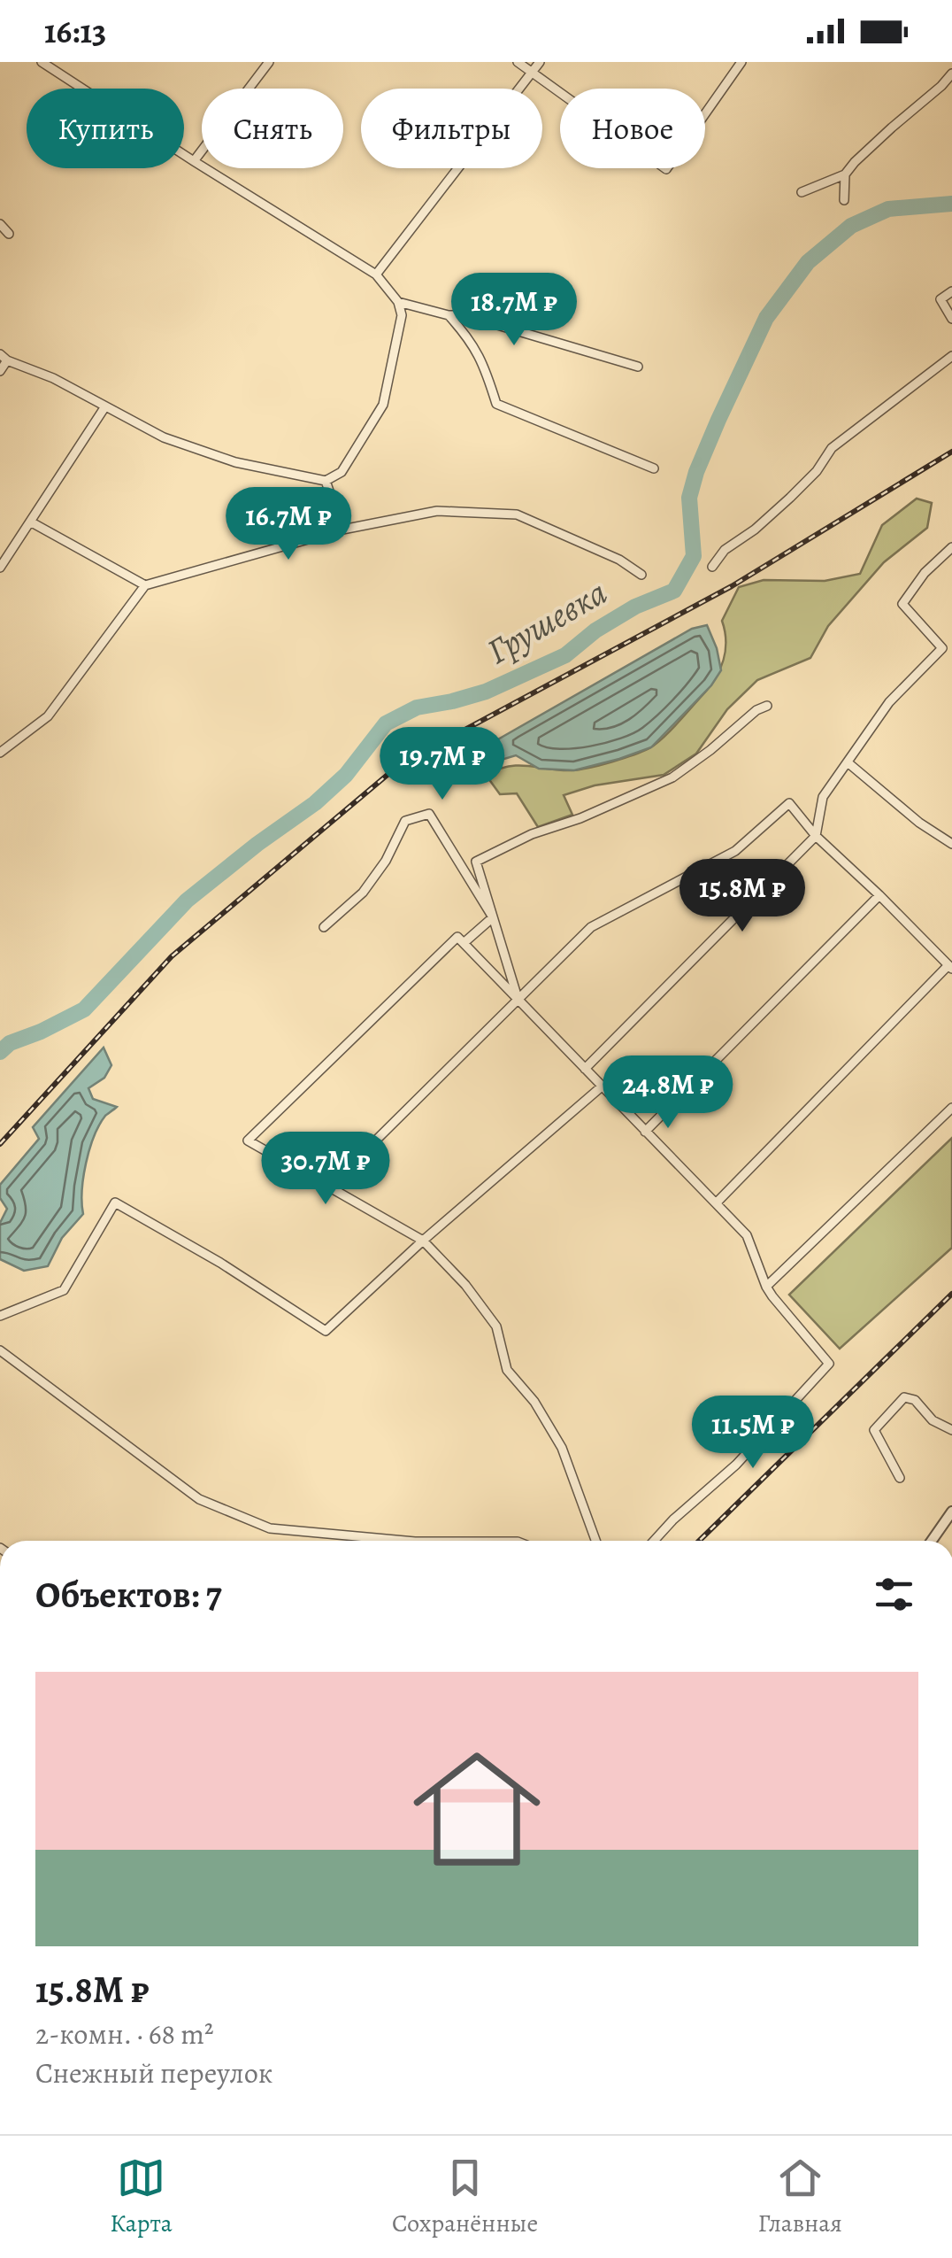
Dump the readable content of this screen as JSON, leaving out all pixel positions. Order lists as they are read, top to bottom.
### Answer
{
  "water": ["Грушевка"],
  "page": {
    "status": "16:13",
    "chip": [
      "Купить",
      "Снять",
      "Фильтры",
      "Новое"
    ],
    "price": [
      "18.7M ₽",
      "16.7M ₽",
      "19.7M ₽",
      "15.8M ₽",
      "24.8M ₽",
      "30.7M ₽",
      "11.5M ₽"
    ],
    "heading": "Объектов: 7",
    "list": [
      {
        "name": "15.8M ₽",
        "note": "2-комн. · 68 m² · Снежный переулок"
      }
    ],
    "tabs": ["Карта", "Сохранённые", "Главная"]
  }
}
